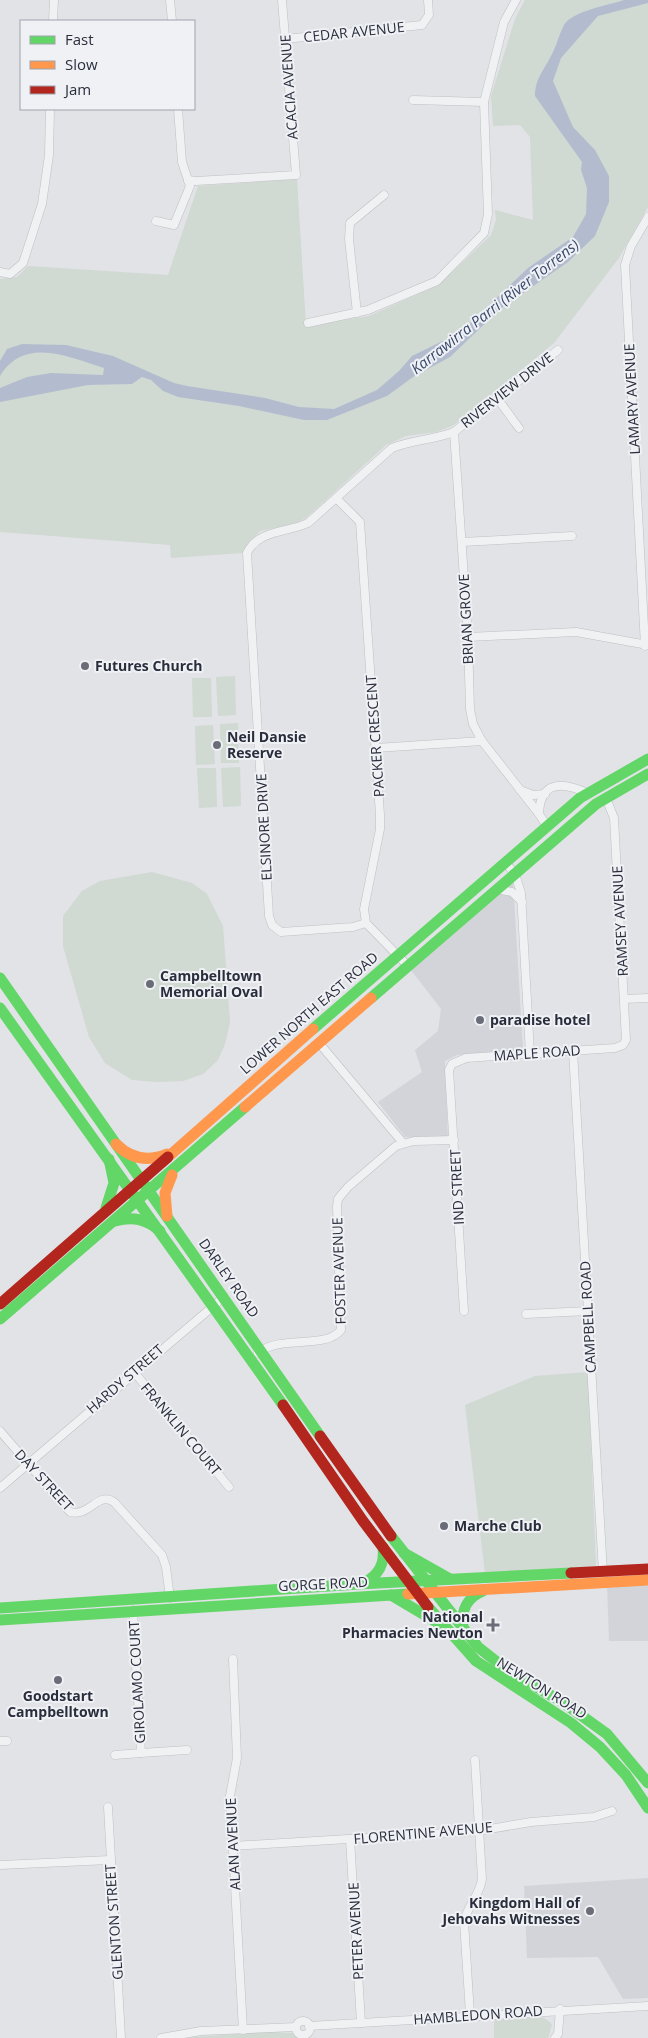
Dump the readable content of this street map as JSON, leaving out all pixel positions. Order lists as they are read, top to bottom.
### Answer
{
  "streets": {
    "main road": [
      "LOWER NORTH EAST ROAD",
      "DARLEY ROAD",
      "GORGE ROAD",
      "NEWTON ROAD"
    ],
    "street": [
      "CEDAR AVENUE",
      "ACACIA AVENUE",
      "RIVERVIEW DRIVE",
      "LAMARY AVENUE",
      "BRIAN GROVE",
      "PACKER CRESCENT",
      "ELSINORE DRIVE",
      "RAMSEY AVENUE",
      "MAPLE ROAD",
      "IND STREET",
      "FOSTER AVENUE",
      "CAMPBELL ROAD",
      "HARDY STREET",
      "FRANKLIN COURT",
      "DAY STREET",
      "GIROLAMO COURT",
      "FLORENTINE AVENUE",
      "ALAN AVENUE",
      "GLENTON STREET",
      "PETER AVENUE",
      "HAMBLEDON ROAD"
    ]
  },
  "crossings": [
    ["CEDAR AVENUE", "ACACIA AVENUE"],
    ["RIVERVIEW DRIVE", "BRIAN GROVE"],
    ["RIVERVIEW DRIVE", "PACKER CRESCENT"],
    ["RIVERVIEW DRIVE", "ELSINORE DRIVE"],
    ["BRIAN GROVE", "LOWER NORTH EAST ROAD"],
    ["PACKER CRESCENT", "ELSINORE DRIVE"],
    ["RAMSEY AVENUE", "LOWER NORTH EAST ROAD"],
    ["RAMSEY AVENUE", "MAPLE ROAD"],
    ["LOWER NORTH EAST ROAD", "DARLEY ROAD"],
    ["MAPLE ROAD", "IND STREET"],
    ["MAPLE ROAD", "CAMPBELL ROAD"],
    ["FOSTER AVENUE", "DARLEY ROAD"],
    ["DARLEY ROAD", "HARDY STREET"],
    ["DARLEY ROAD", "GORGE ROAD"],
    ["DARLEY ROAD", "NEWTON ROAD"],
    ["CAMPBELL ROAD", "GORGE ROAD"],
    ["HARDY STREET", "FRANKLIN COURT"],
    ["HARDY STREET", "DAY STREET"],
    ["DAY STREET", "GORGE ROAD"],
    ["GORGE ROAD", "GIROLAMO COURT"],
    ["GORGE ROAD", "NEWTON ROAD"],
    ["FLORENTINE AVENUE", "ALAN AVENUE"],
    ["FLORENTINE AVENUE", "PETER AVENUE"],
    ["PETER AVENUE", "HAMBLEDON ROAD"]
  ],
  "water": ["Karrawirra Parri (River Torrens)"],
  "places": {
    "other": [
      "Futures Church",
      "Neil Dansie Reserve",
      "Campbelltown Memorial Oval",
      "paradise hotel",
      "Marche Club",
      "Goodstart Campbelltown",
      "Kingdom Hall of Jehovahs Witnesses"
    ],
    "health": ["National Pharmacies Newton"]
  },
  "legend": ["Fast", "Slow", "Jam"]
}
